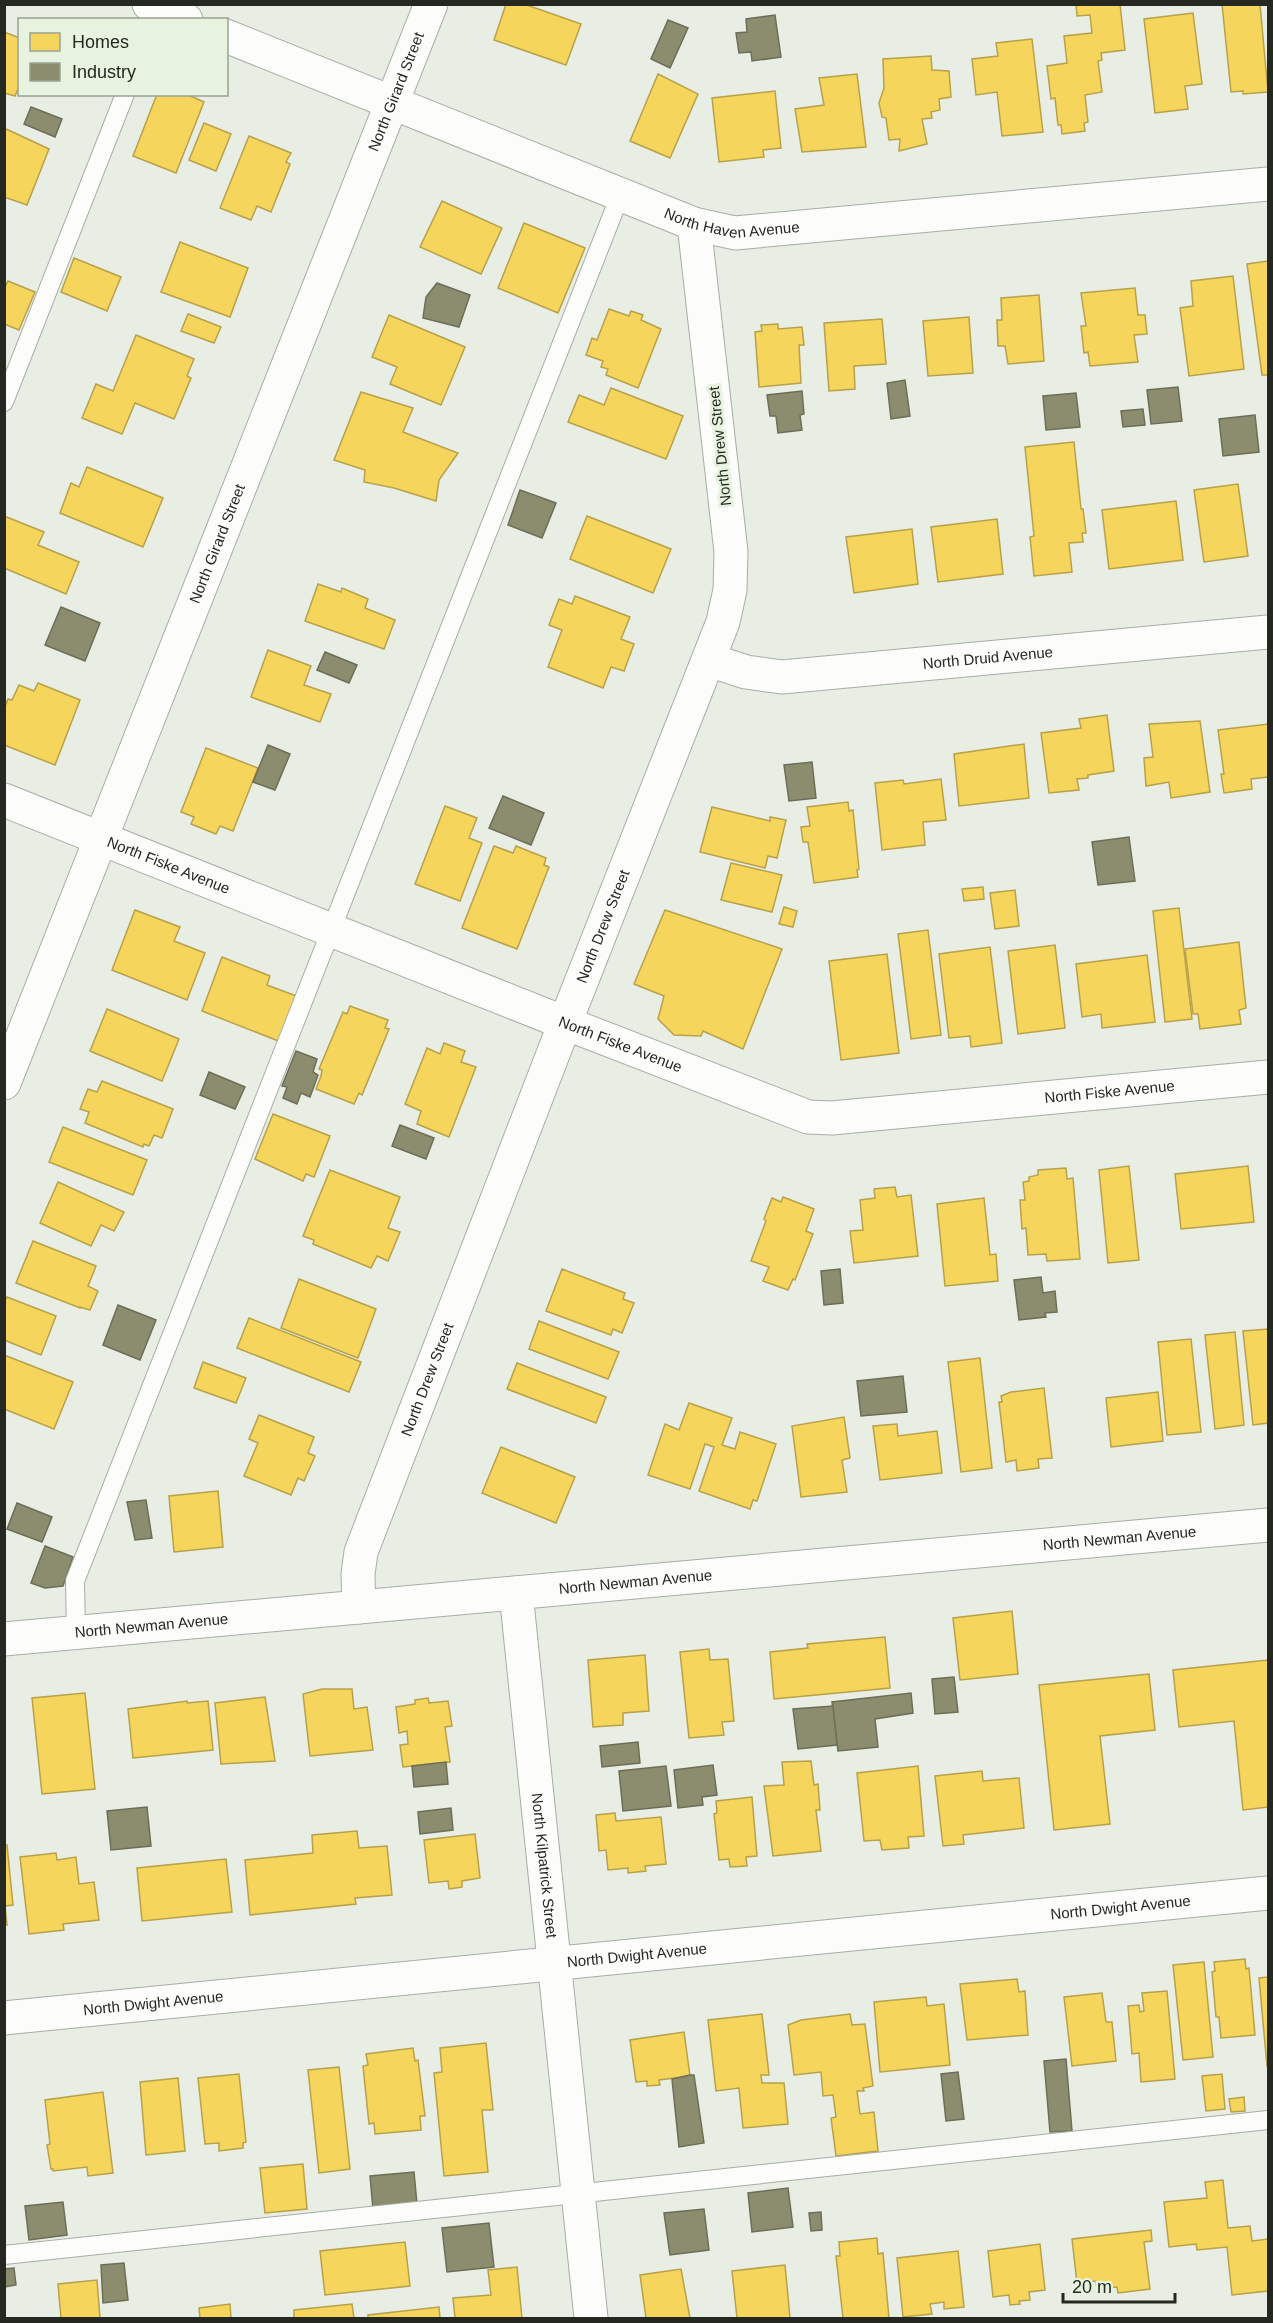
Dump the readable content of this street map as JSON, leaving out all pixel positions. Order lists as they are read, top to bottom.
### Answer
{
  "streets": {
    "street": [
      "North Girard Street",
      "North Haven Avenue",
      "North Drew Street",
      "North Druid Avenue",
      "North Fiske Avenue",
      "North Newman Avenue",
      "North Kilpatrick Street",
      "North Dwight Avenue"
    ]
  },
  "crossings": [
    ["North Girard Street", "North Haven Avenue"],
    ["North Girard Street", "North Fiske Avenue"],
    ["North Haven Avenue", "North Drew Street"],
    ["North Drew Street", "North Druid Avenue"],
    ["North Drew Street", "North Fiske Avenue"],
    ["North Drew Street", "North Newman Avenue"],
    ["North Newman Avenue", "North Kilpatrick Street"],
    ["North Kilpatrick Street", "North Dwight Avenue"]
  ],
  "legend": ["Homes", "Industry"],
  "scale_bar": "20 m"
}
